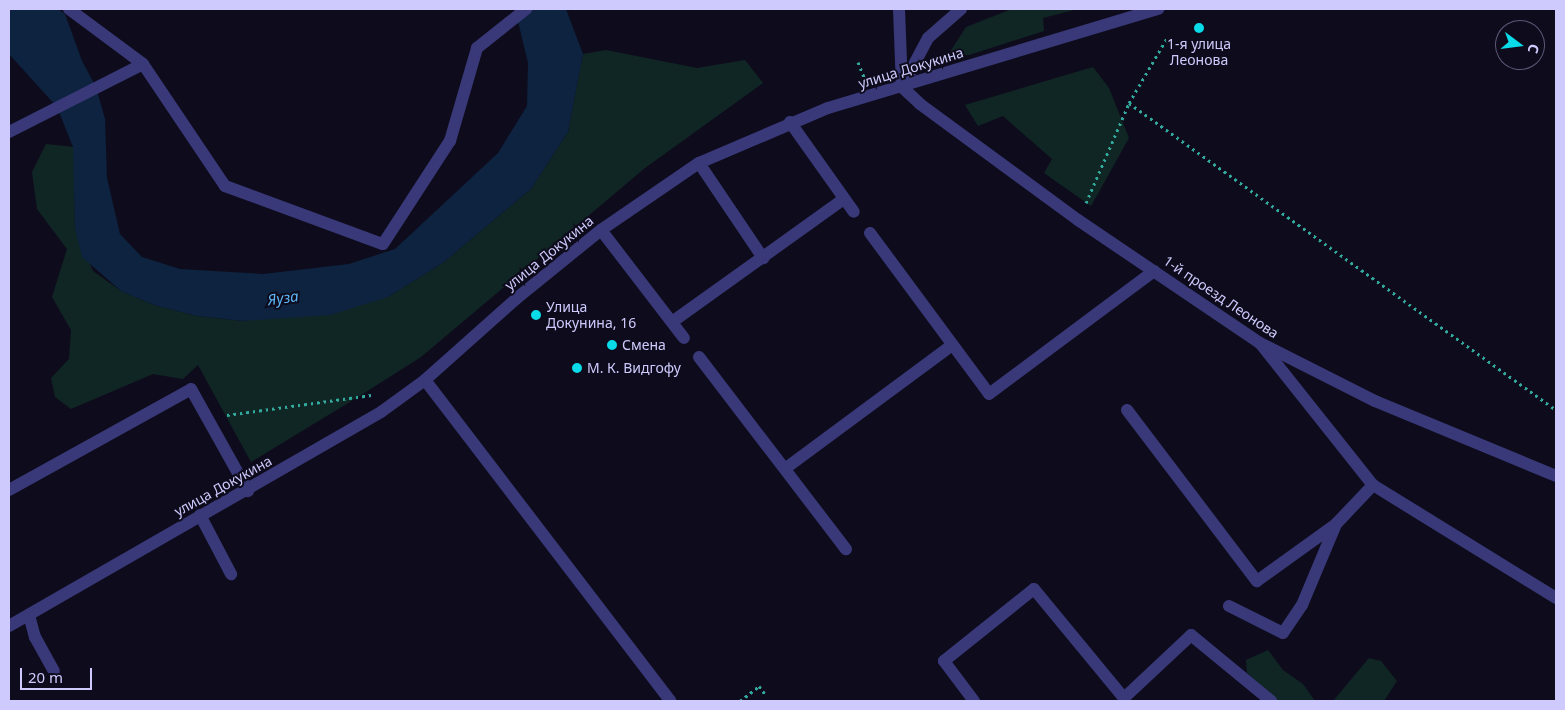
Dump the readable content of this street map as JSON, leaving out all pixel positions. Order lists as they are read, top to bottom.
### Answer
{
  "streets": {
    "street": ["улица Докукина", "1-й проезд Леонова"]
  },
  "crossings": [
    ["улица Докукина", "1-й проезд Леонова"]
  ],
  "water": ["Яуза"],
  "places": [
    "1-я улица Леонова",
    "Улица Докунина, 16",
    "Смена",
    "М. К. Видгофу"
  ],
  "scale_bar": "20 m",
  "north": "right"
}
